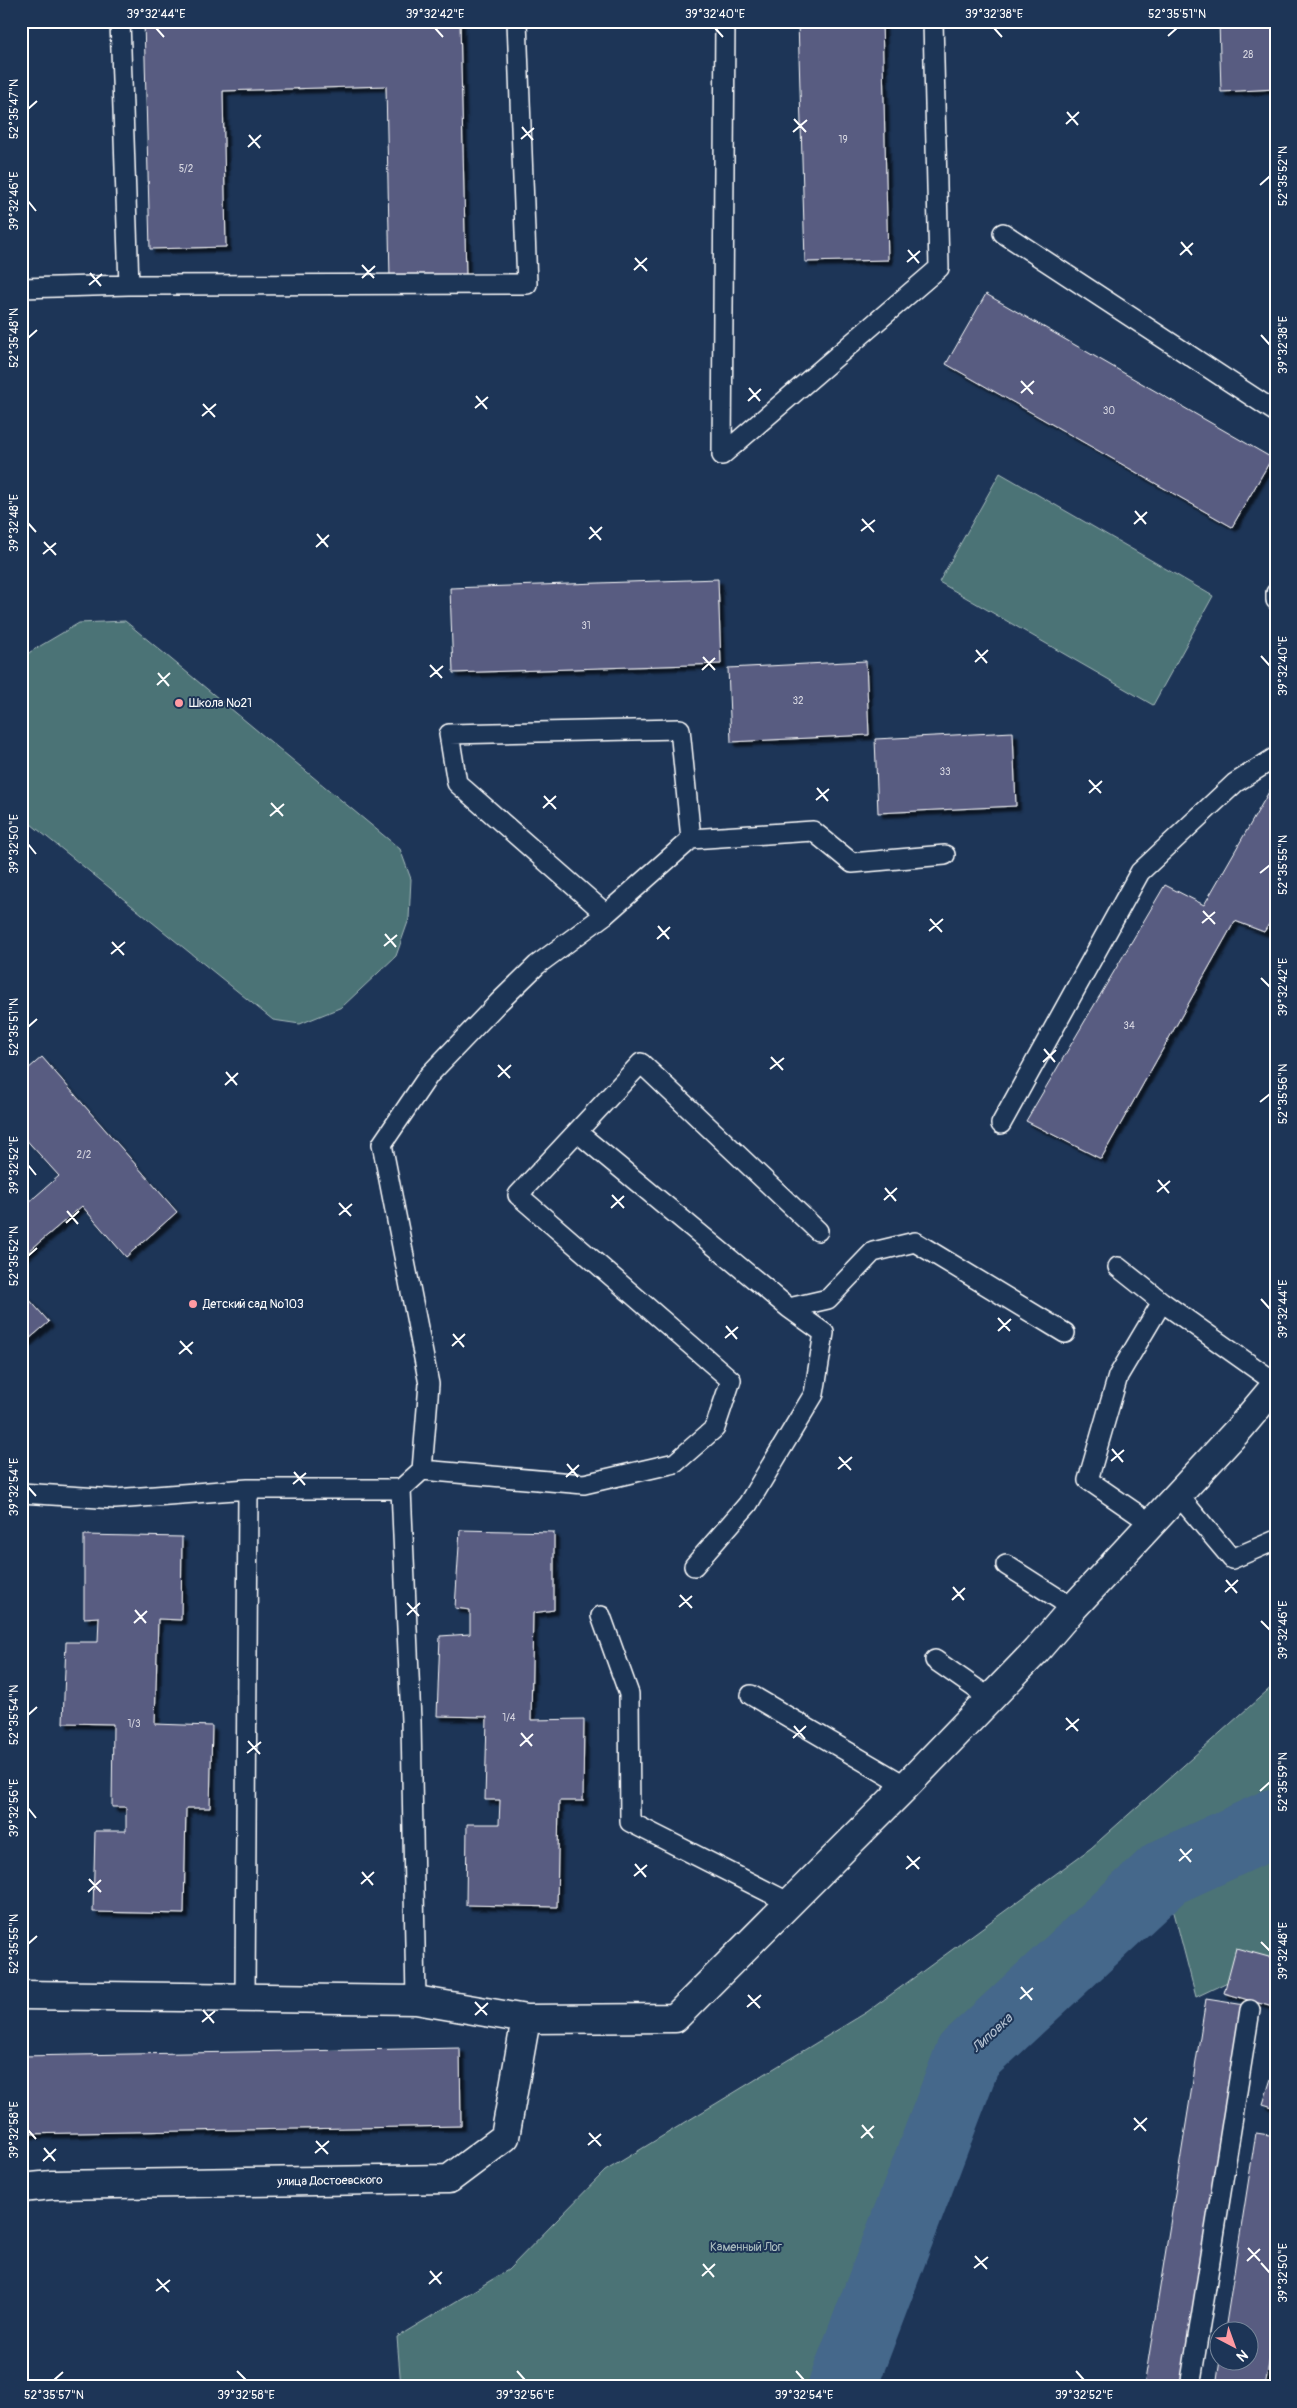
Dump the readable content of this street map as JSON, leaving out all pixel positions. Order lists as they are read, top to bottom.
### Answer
{
  "streets": {
    "street": ["улица Достоевского"]
  },
  "water": ["Липовка"],
  "parks": ["Каменный Лог"],
  "places": ["Школа №21", "Детский сад №103"],
  "house_numbers": [
    "28",
    "19",
    "5/2",
    "30",
    "31",
    "32",
    "33",
    "34",
    "2/2",
    "1/4",
    "1/3"
  ],
  "north": "bottom right",
  "coordinates": [
    "39°32'44\"E",
    "39°32'42\"E",
    "39°32'40\"E",
    "39°32'38\"E",
    "52°35'51\"N",
    "52°35'47\"N",
    "52°35'52\"N",
    "39°32'46\"E",
    "52°35'48\"N",
    "39°32'48\"E",
    "39°32'50\"E",
    "52°35'55\"N",
    "52°35'56\"N",
    "39°32'52\"E",
    "39°32'54\"E",
    "52°35'54\"N",
    "52°35'59\"N",
    "39°32'56\"E",
    "39°32'58\"E",
    "52°35'57\"N"
  ]
}
